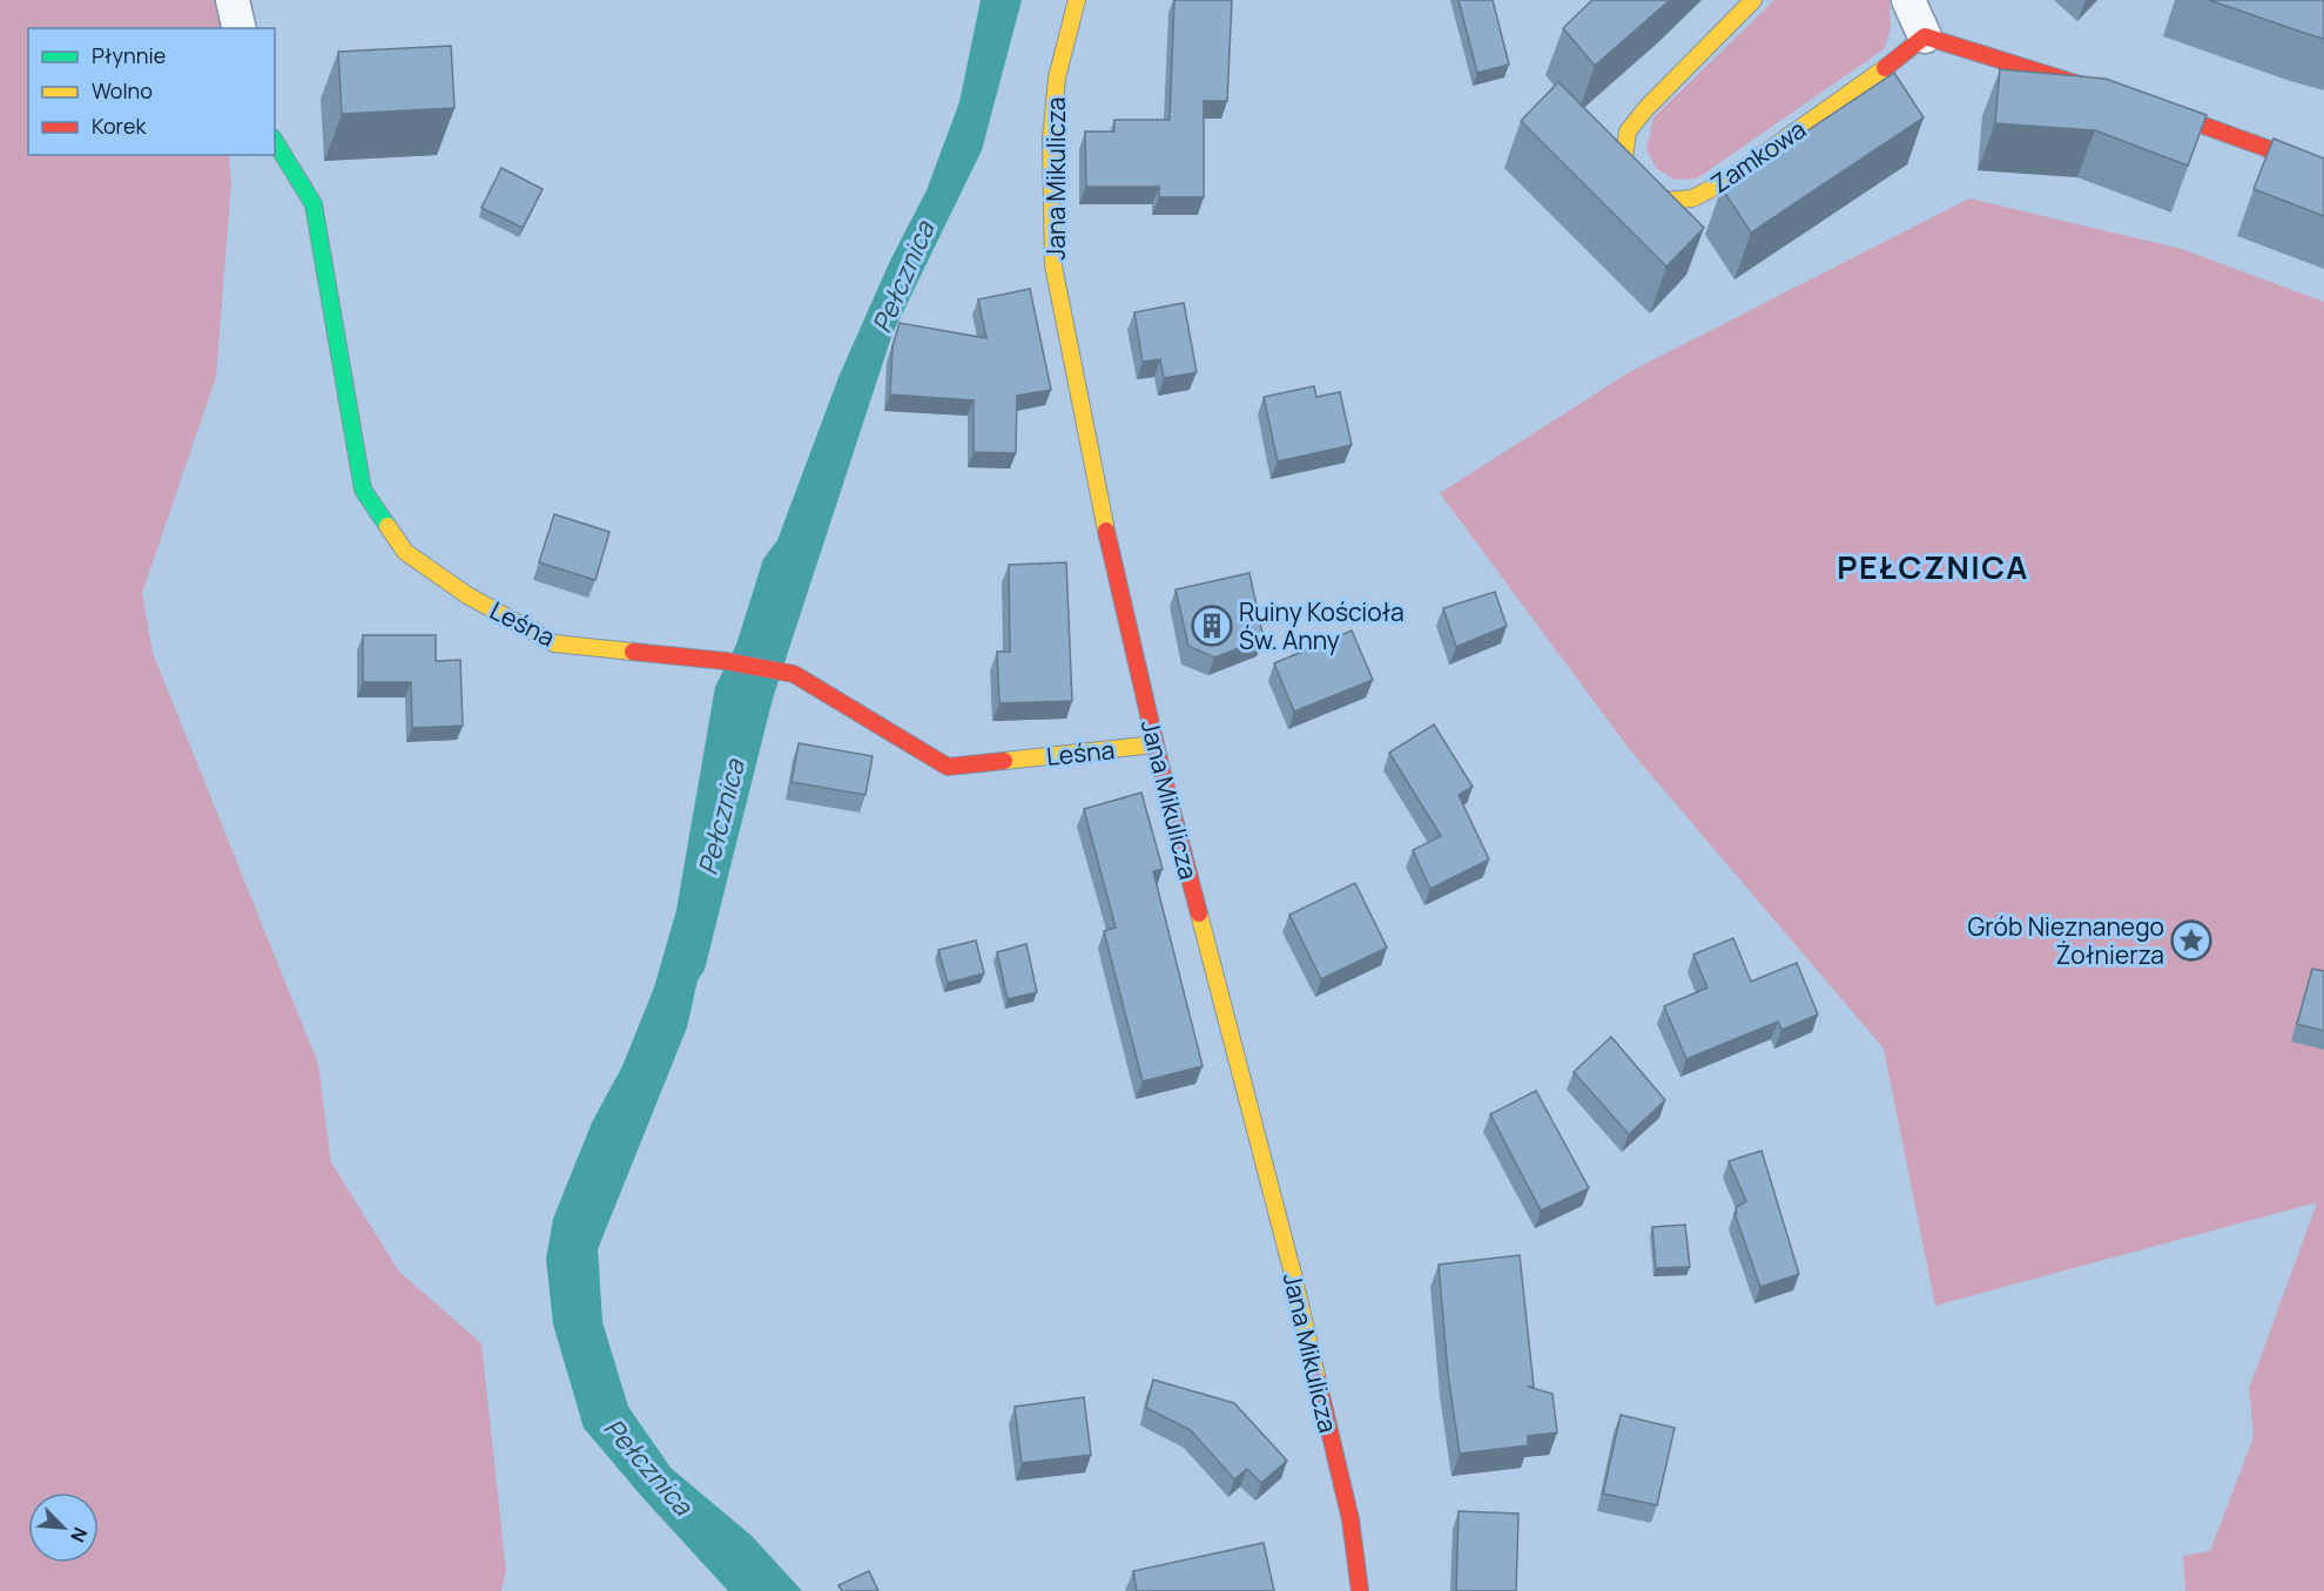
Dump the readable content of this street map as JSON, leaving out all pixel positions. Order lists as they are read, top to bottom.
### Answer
{
  "streets": {
    "street": ["Zamkowa", "Jana Mikulicza", "Leśna"]
  },
  "crossings": [
    ["Jana Mikulicza", "Leśna"]
  ],
  "districts": ["PEŁCZNICA"],
  "water": ["Pełcznica"],
  "places": {
    "building": ["Ruiny Kościoła Św. Anny"],
    "place": ["Grób Nieznanego Żołnierza"]
  },
  "legend": ["Płynnie", "Wolno", "Korek"],
  "north": "bottom right"
}
